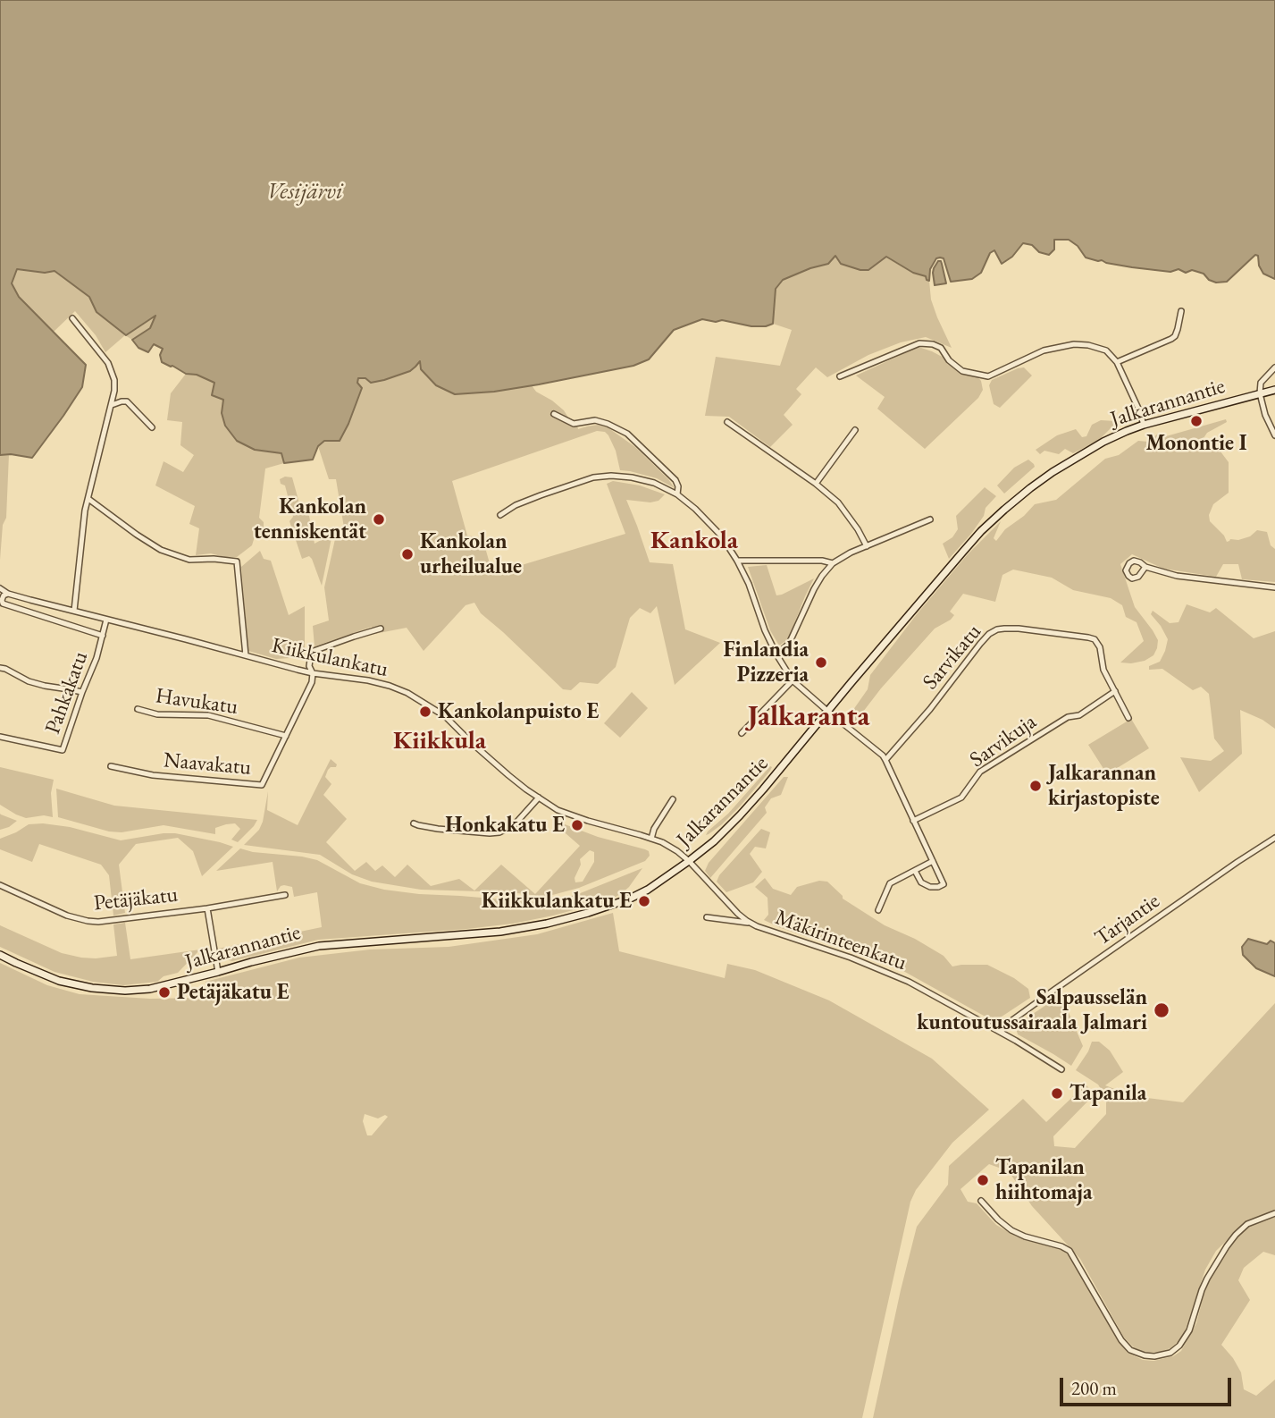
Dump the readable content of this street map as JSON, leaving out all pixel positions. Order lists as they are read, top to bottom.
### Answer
{
  "streets": {
    "main road": ["Jalkarannantie"],
    "street": [
      "Sarvikatu",
      "Kiikkulankatu",
      "Pahkakatu",
      "Havukatu",
      "Sarvikuja",
      "Naavakatu",
      "Petäjäkatu",
      "Tarjantie",
      "Mäkirinteenkatu"
    ]
  },
  "crossings": [
    ["Jalkarannantie", "Kiikkulankatu"],
    ["Jalkarannantie", "Petäjäkatu"],
    ["Jalkarannantie", "Mäkirinteenkatu"],
    ["Sarvikatu", "Sarvikuja"],
    ["Kiikkulankatu", "Pahkakatu"],
    ["Kiikkulankatu", "Naavakatu"],
    ["Kiikkulankatu", "Mäkirinteenkatu"],
    ["Havukatu", "Naavakatu"],
    ["Tarjantie", "Mäkirinteenkatu"]
  ],
  "districts": ["Kankola", "Jalkaranta", "Kiikkula"],
  "water": ["Vesijärvi"],
  "places": [
    "Monontie I",
    "Kankolan tenniskentät",
    "Kankolan urheilualue",
    "Finlandia Pizzeria",
    "Kankolanpuisto E",
    "Jalkarannan kirjastopiste",
    "Honkakatu E",
    "Kiikkulankatu E",
    "Petäjäkatu E",
    "Salpausselän kuntoutussairaala Jalmari",
    "Tapanila",
    "Tapanilan hiihtomaja"
  ],
  "scale_bar": "200 m"
}
